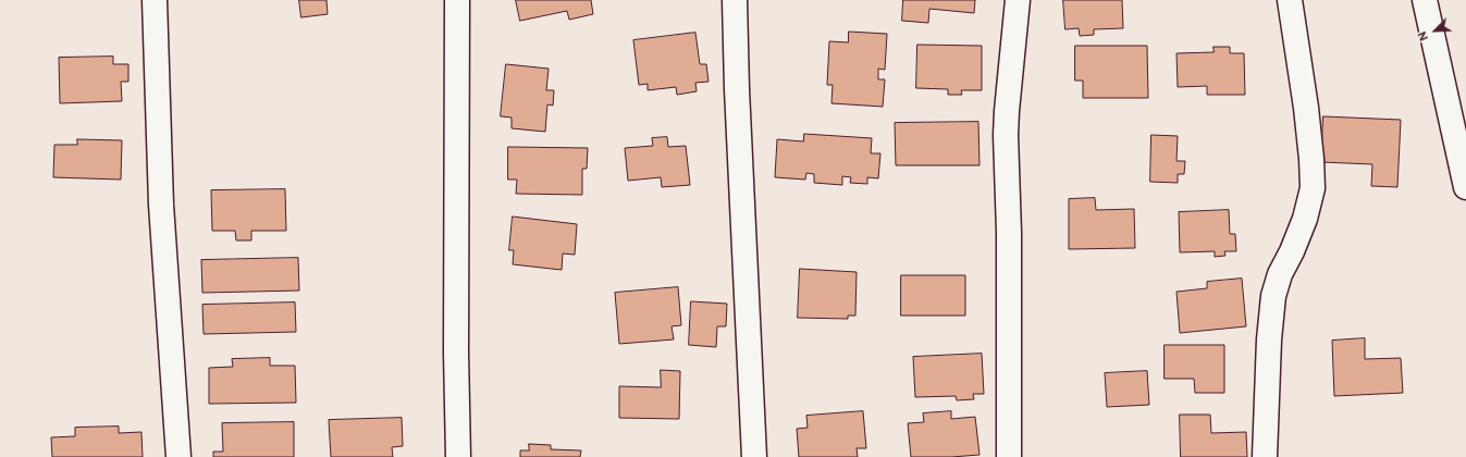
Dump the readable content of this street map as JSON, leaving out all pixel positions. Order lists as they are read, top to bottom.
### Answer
{
  "north": "bottom left"
}
